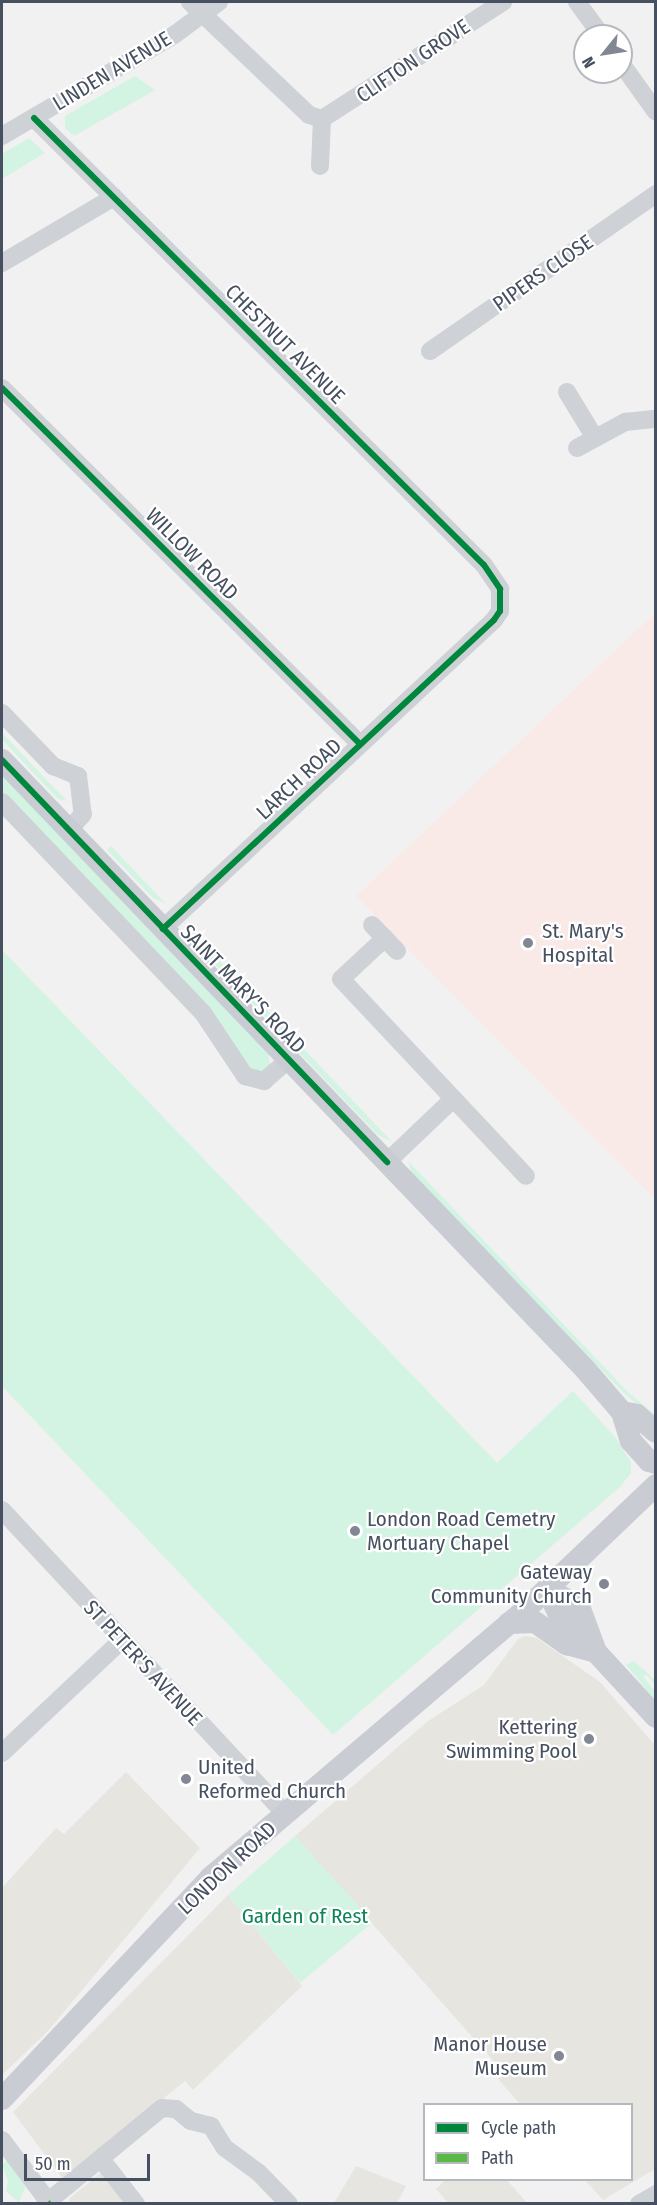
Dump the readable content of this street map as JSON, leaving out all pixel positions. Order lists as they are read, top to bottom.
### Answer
{
  "streets": {
    "main road": ["SAINT MARY'S ROAD", "LONDON ROAD"],
    "street": [
      "CLIFTON GROVE",
      "LINDEN AVENUE",
      "PIPERS CLOSE",
      "CHESTNUT AVENUE",
      "WILLOW ROAD",
      "LARCH ROAD",
      "ST PETER'S AVENUE"
    ]
  },
  "crossings": [
    ["LINDEN AVENUE", "CHESTNUT AVENUE"],
    ["CHESTNUT AVENUE", "LARCH ROAD"],
    ["WILLOW ROAD", "LARCH ROAD"],
    ["LARCH ROAD", "SAINT MARY'S ROAD"],
    ["ST PETER'S AVENUE", "LONDON ROAD"]
  ],
  "parks": ["Garden of Rest"],
  "places": [
    "St. Mary's Hospital",
    "London Road Cemetry Mortuary Chapel",
    "Gateway Community Church",
    "Kettering Swimming Pool",
    "United Reformed Church",
    "Manor House Museum"
  ],
  "legend": ["Cycle path", "Path"],
  "scale_bar": "50 m",
  "north": "bottom left"
}
